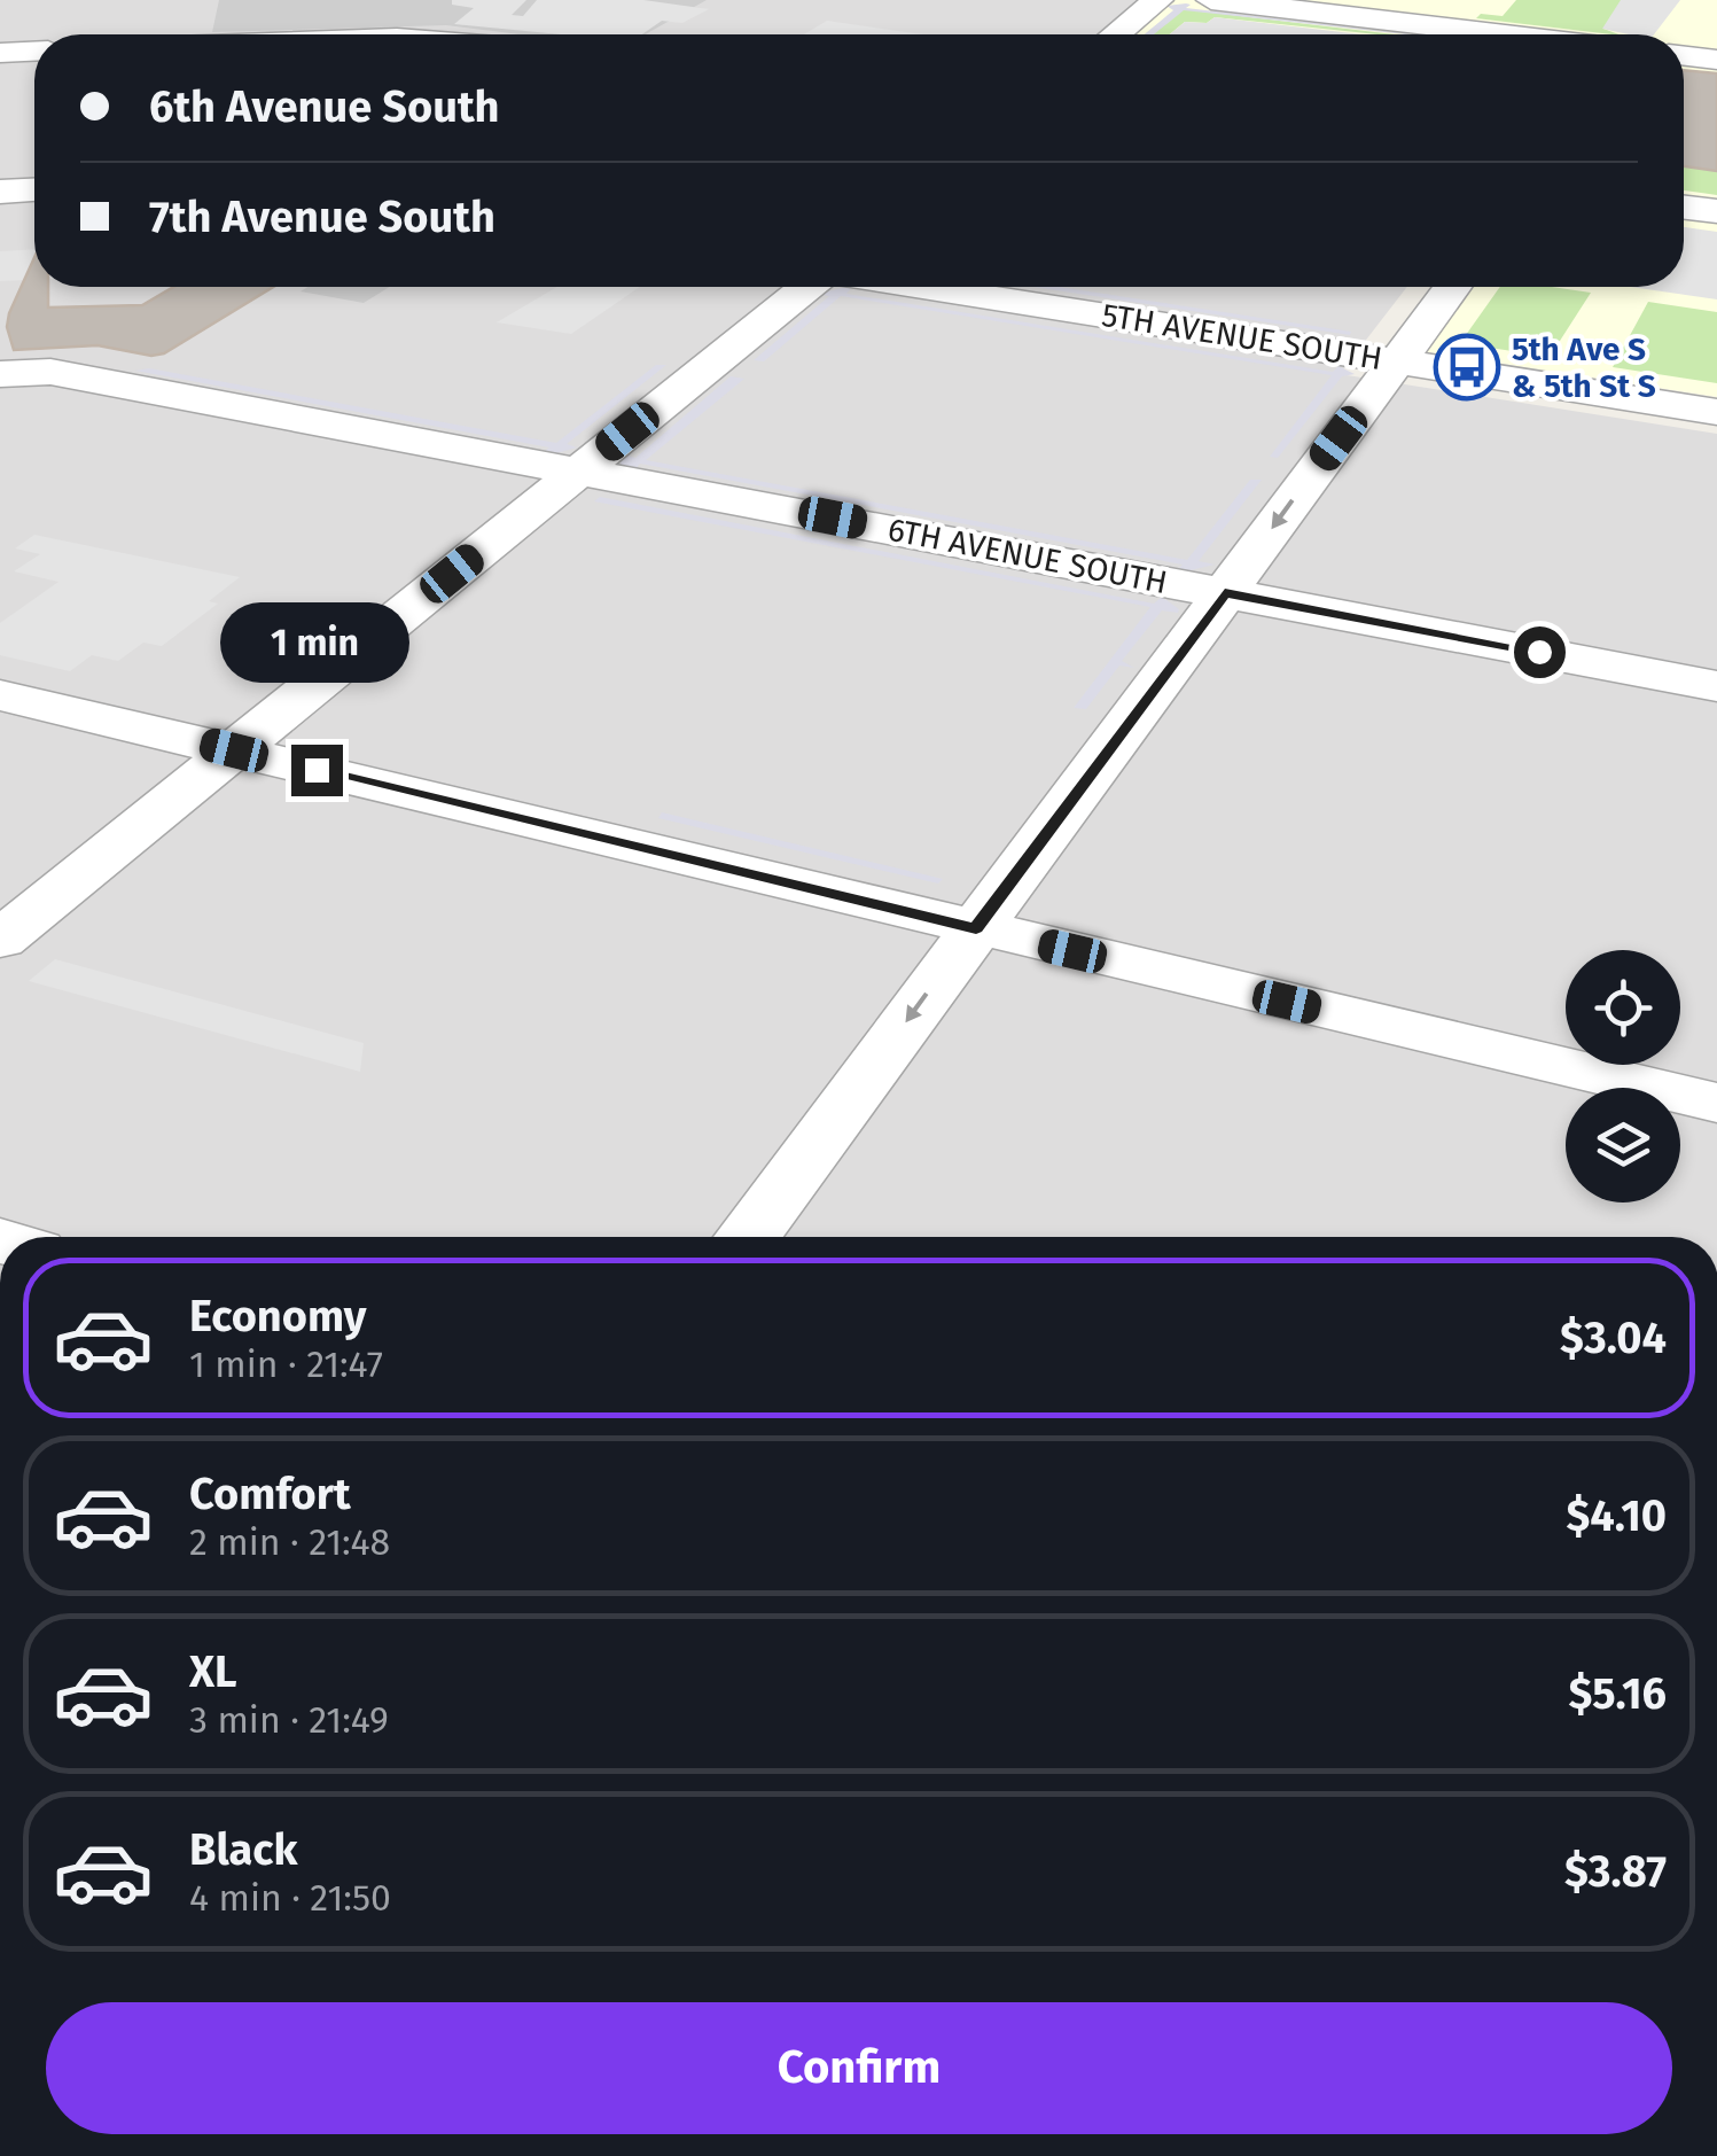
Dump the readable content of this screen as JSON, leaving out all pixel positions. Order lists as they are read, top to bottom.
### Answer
{
  "streets": {
    "street": ["5TH AVENUE SOUTH", "6TH AVENUE SOUTH"]
  },
  "places": {
    "bus stop": ["5th Ave S & 5th St S"]
  },
  "page": {
    "banner": ["6th Avenue South", "7th Avenue South"],
    "bubble": "1 min",
    "list": [
      {
        "name": "Economy",
        "note": "1 min · 21:47",
        "value": "$3.04"
      },
      {
        "name": "Comfort",
        "note": "2 min · 21:48",
        "value": "$4.10"
      },
      {
        "name": "XL",
        "note": "3 min · 21:49",
        "value": "$5.16"
      },
      {
        "name": "Black",
        "note": "4 min · 21:50",
        "value": "$3.87"
      }
    ],
    "buttons": "Confirm"
  }
}
